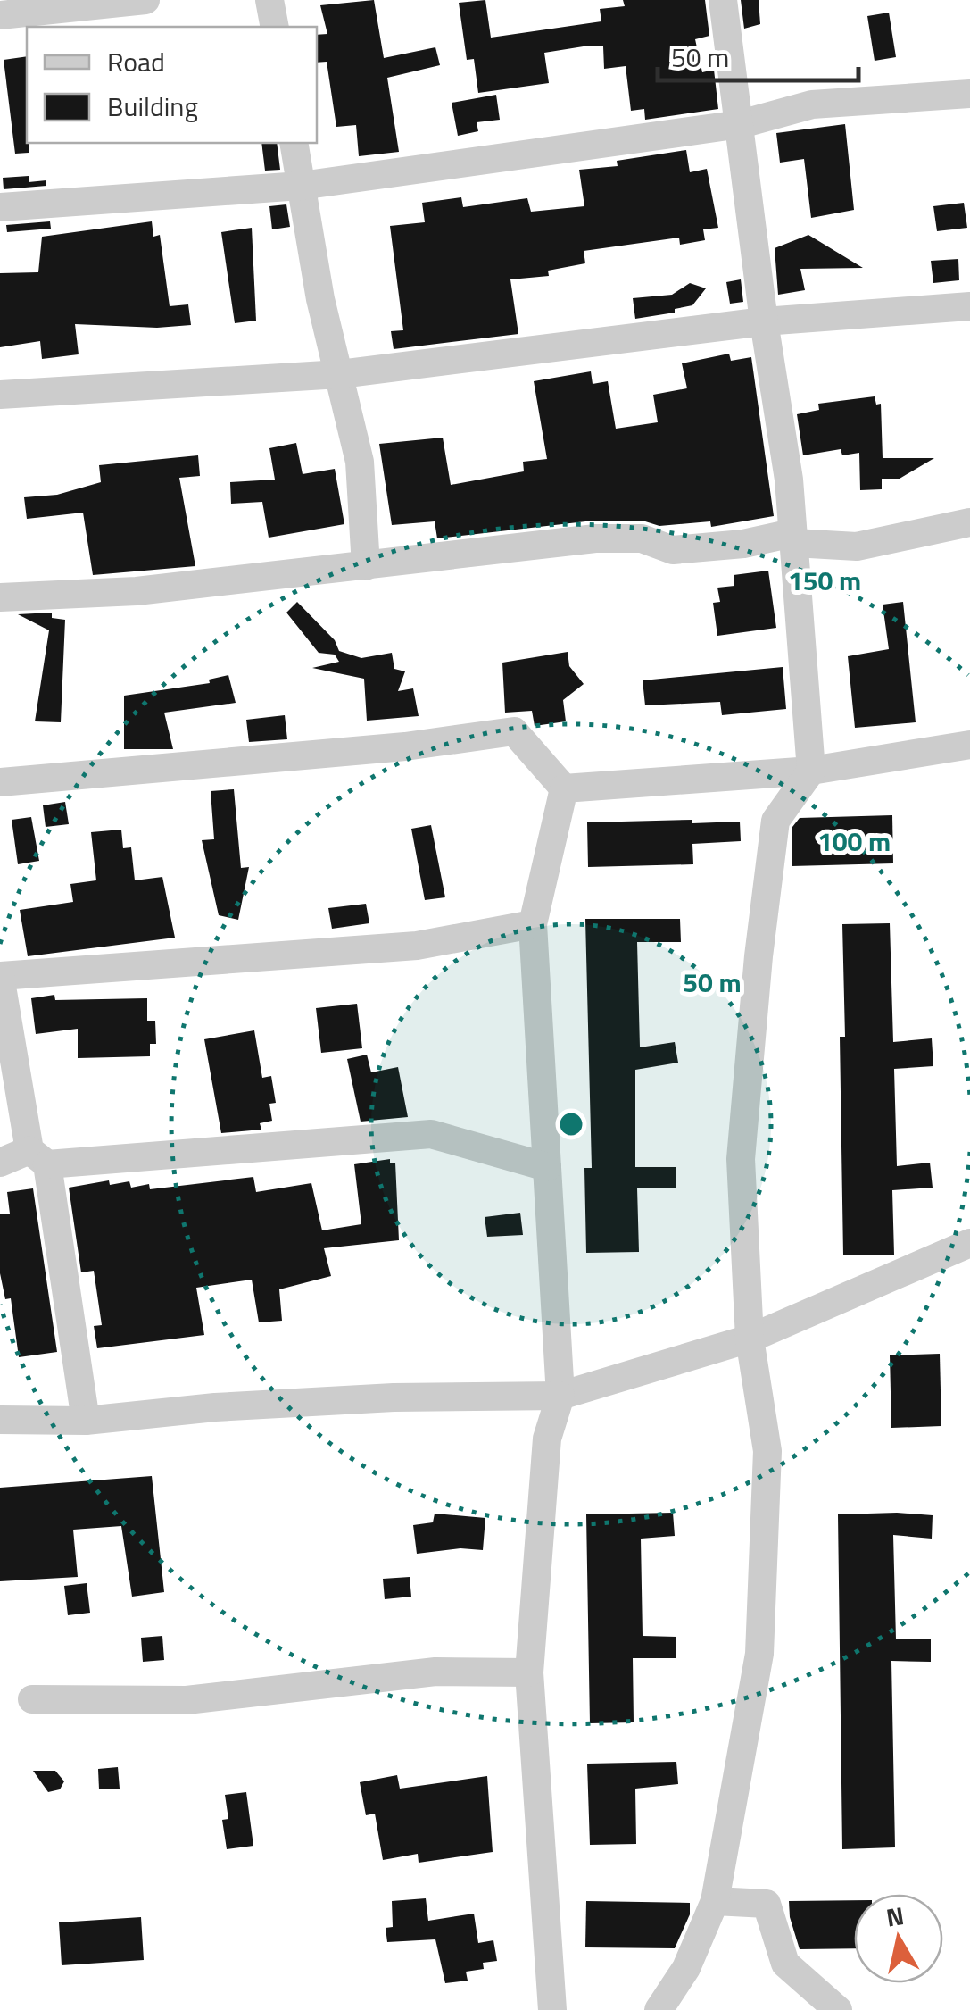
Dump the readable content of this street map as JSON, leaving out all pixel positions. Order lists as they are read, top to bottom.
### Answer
{
  "legend": ["Road", "Building"],
  "scale_bar": "50 m",
  "north": "top",
  "rings": ["150 m", "100 m", "50 m"]
}
